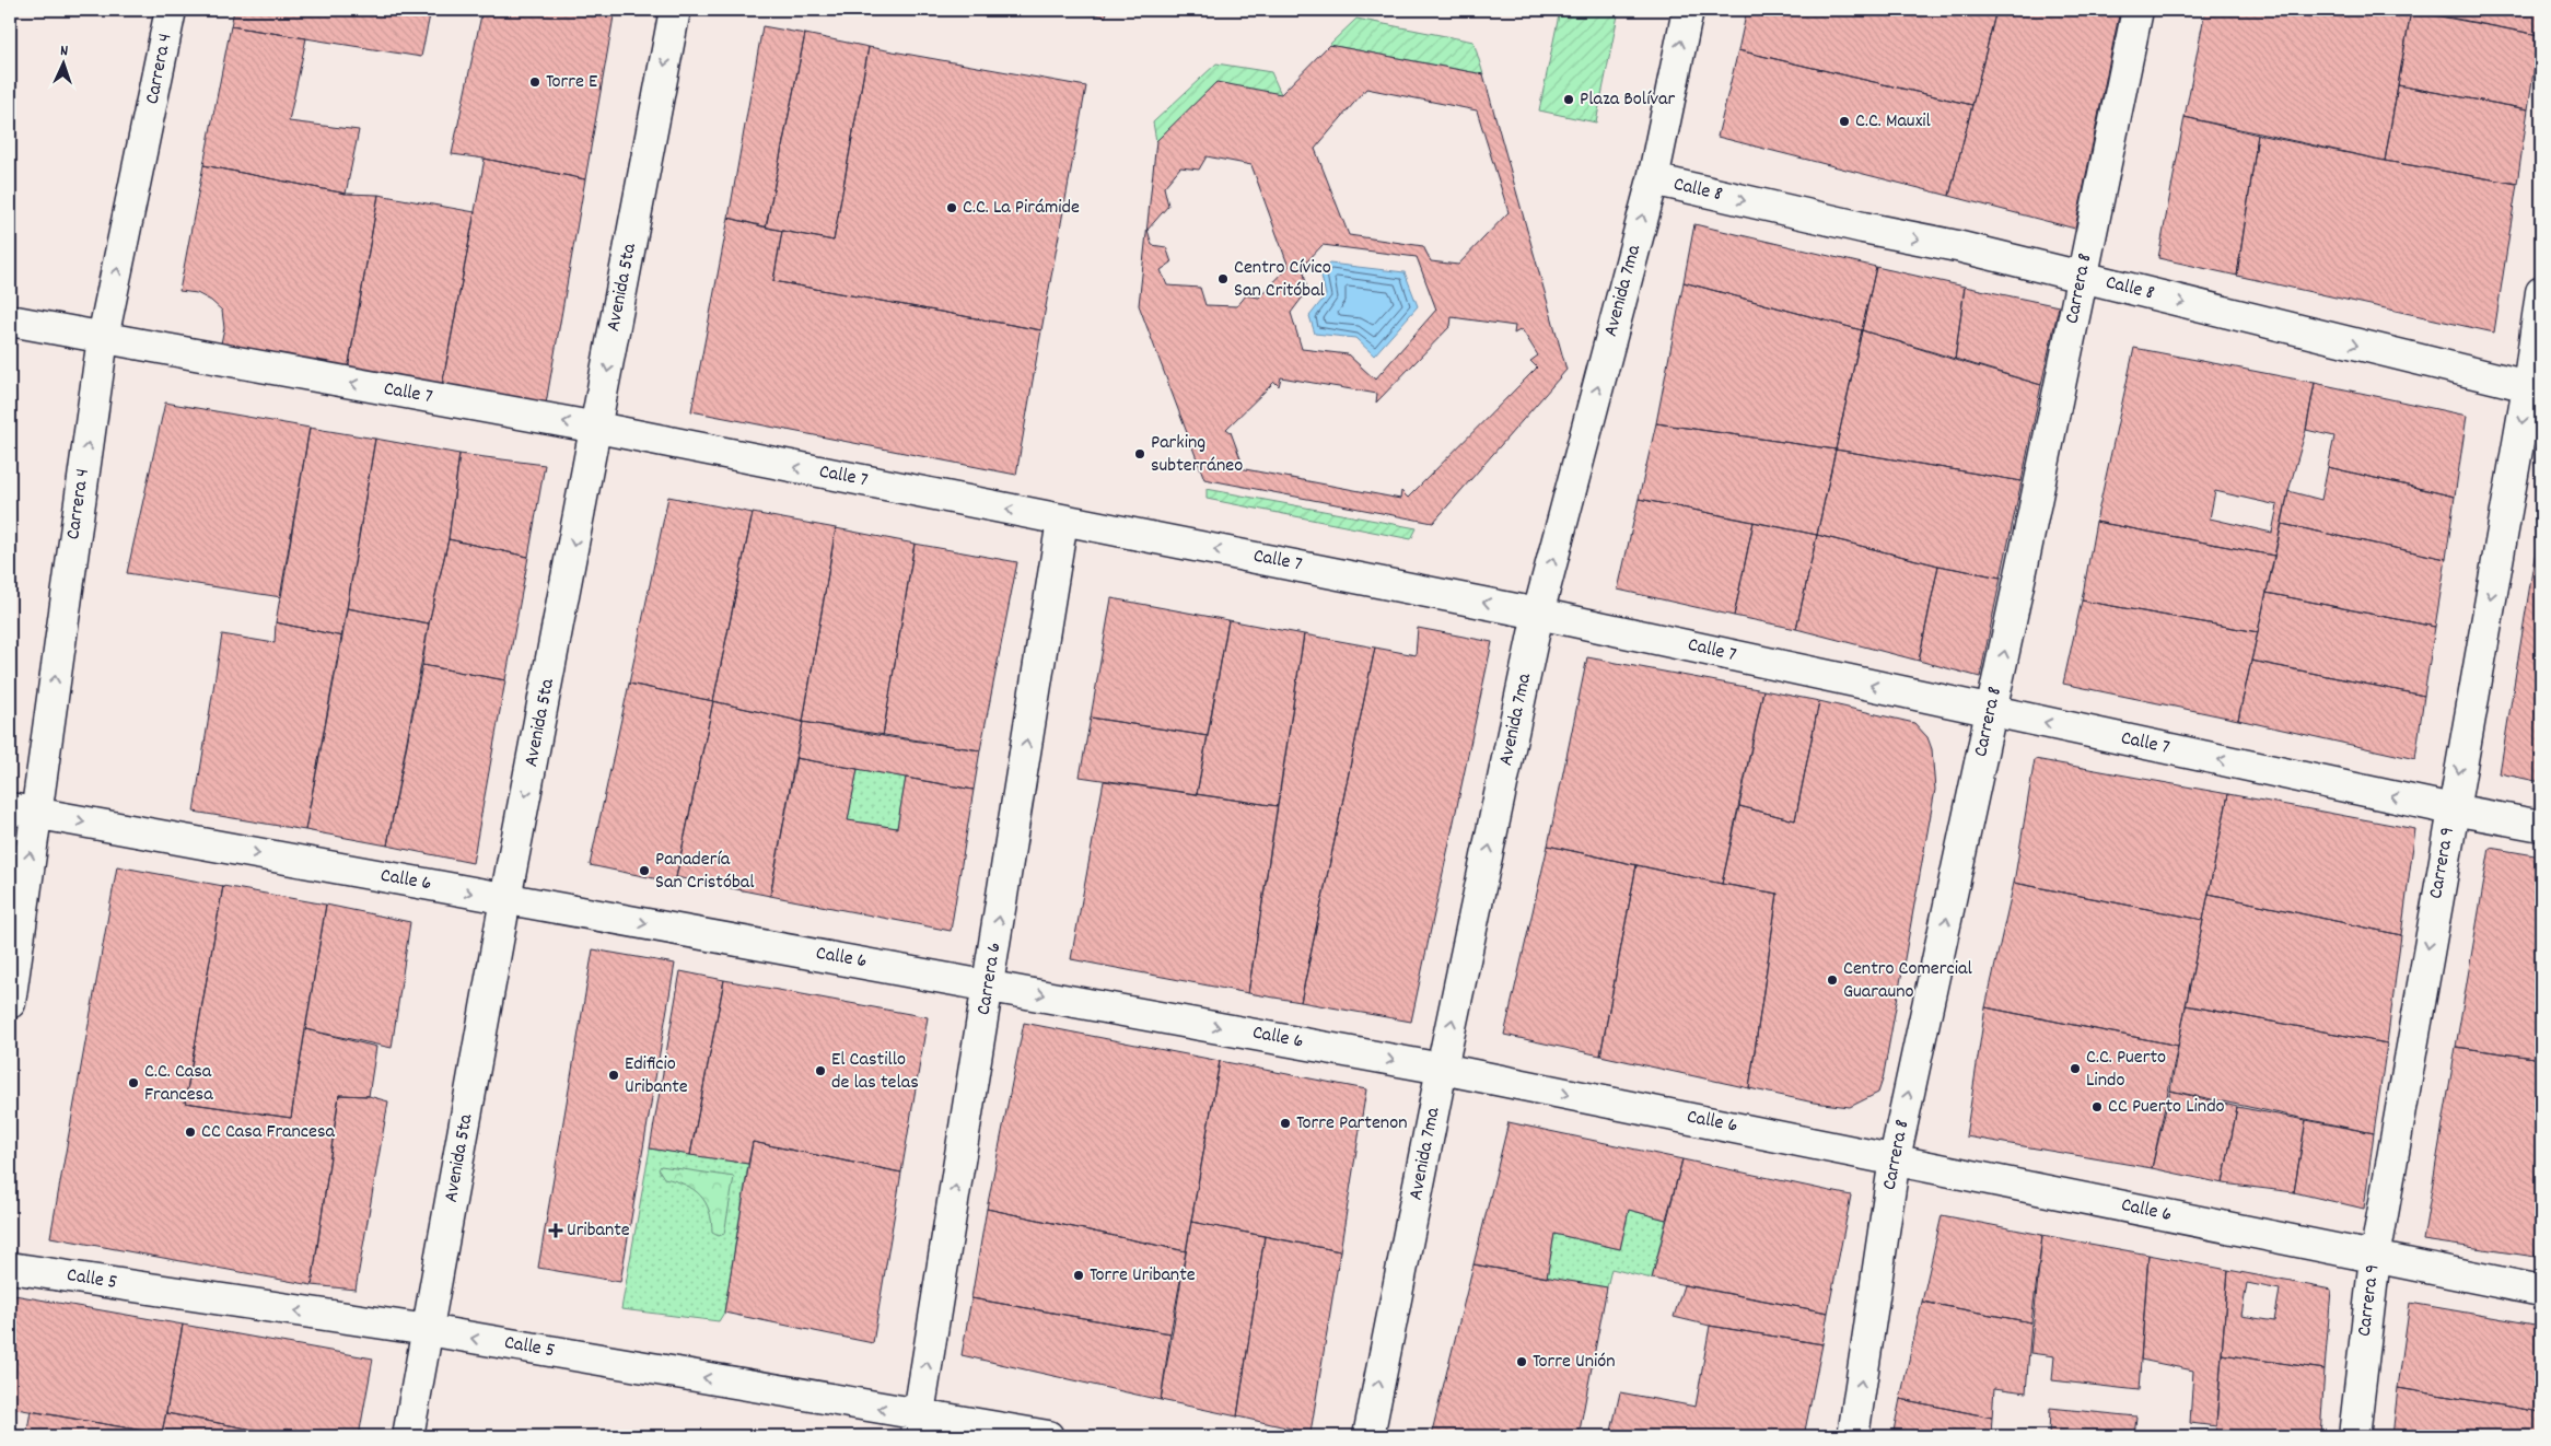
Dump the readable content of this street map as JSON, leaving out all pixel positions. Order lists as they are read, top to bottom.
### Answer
{
  "streets": {
    "street": [
      "Carrera 4",
      "Calle 8",
      "Avenida 5ta",
      "Carrera 8",
      "Avenida 7ma",
      "Calle 7",
      "Carrera 9",
      "Calle 6",
      "Carrera 6",
      "Calle 5"
    ]
  },
  "crossings": [
    ["Carrera 4", "Calle 7"],
    ["Carrera 4", "Calle 6"],
    ["Calle 8", "Carrera 8"],
    ["Calle 8", "Avenida 7ma"],
    ["Calle 8", "Carrera 9"],
    ["Avenida 5ta", "Calle 7"],
    ["Avenida 5ta", "Calle 6"],
    ["Avenida 5ta", "Calle 5"],
    ["Carrera 8", "Calle 7"],
    ["Carrera 8", "Calle 6"],
    ["Avenida 7ma", "Calle 7"],
    ["Avenida 7ma", "Calle 6"],
    ["Calle 7", "Carrera 9"],
    ["Calle 7", "Carrera 6"],
    ["Carrera 9", "Calle 6"],
    ["Calle 6", "Carrera 6"],
    ["Carrera 6", "Calle 5"]
  ],
  "one_way": [
    "Carrera 4",
    "Calle 8",
    "Avenida 5ta",
    "Carrera 8",
    "Avenida 7ma",
    "Calle 7",
    "Carrera 9",
    "Calle 6",
    "Carrera 6",
    "Calle 5"
  ],
  "places": {
    "other": [
      "Torre E",
      "Plaza Bolívar",
      "C.C. Mauxil",
      "C.C. La Pirámide",
      "Centro Cívico San Critóbal",
      "Parking subterráneo",
      "Panadería San Cristóbal",
      "Centro Comercial Guarauno",
      "C.C. Puerto Lindo",
      "El Castillo de las telas",
      "Edificio Uribante",
      "C.C. Casa Francesa",
      "CC Puerto Lindo",
      "Torre Partenon",
      "CC Casa Francesa",
      "Torre Uribante",
      "Torre Unión"
    ],
    "health": ["Uribante"]
  },
  "north": "top"
}
